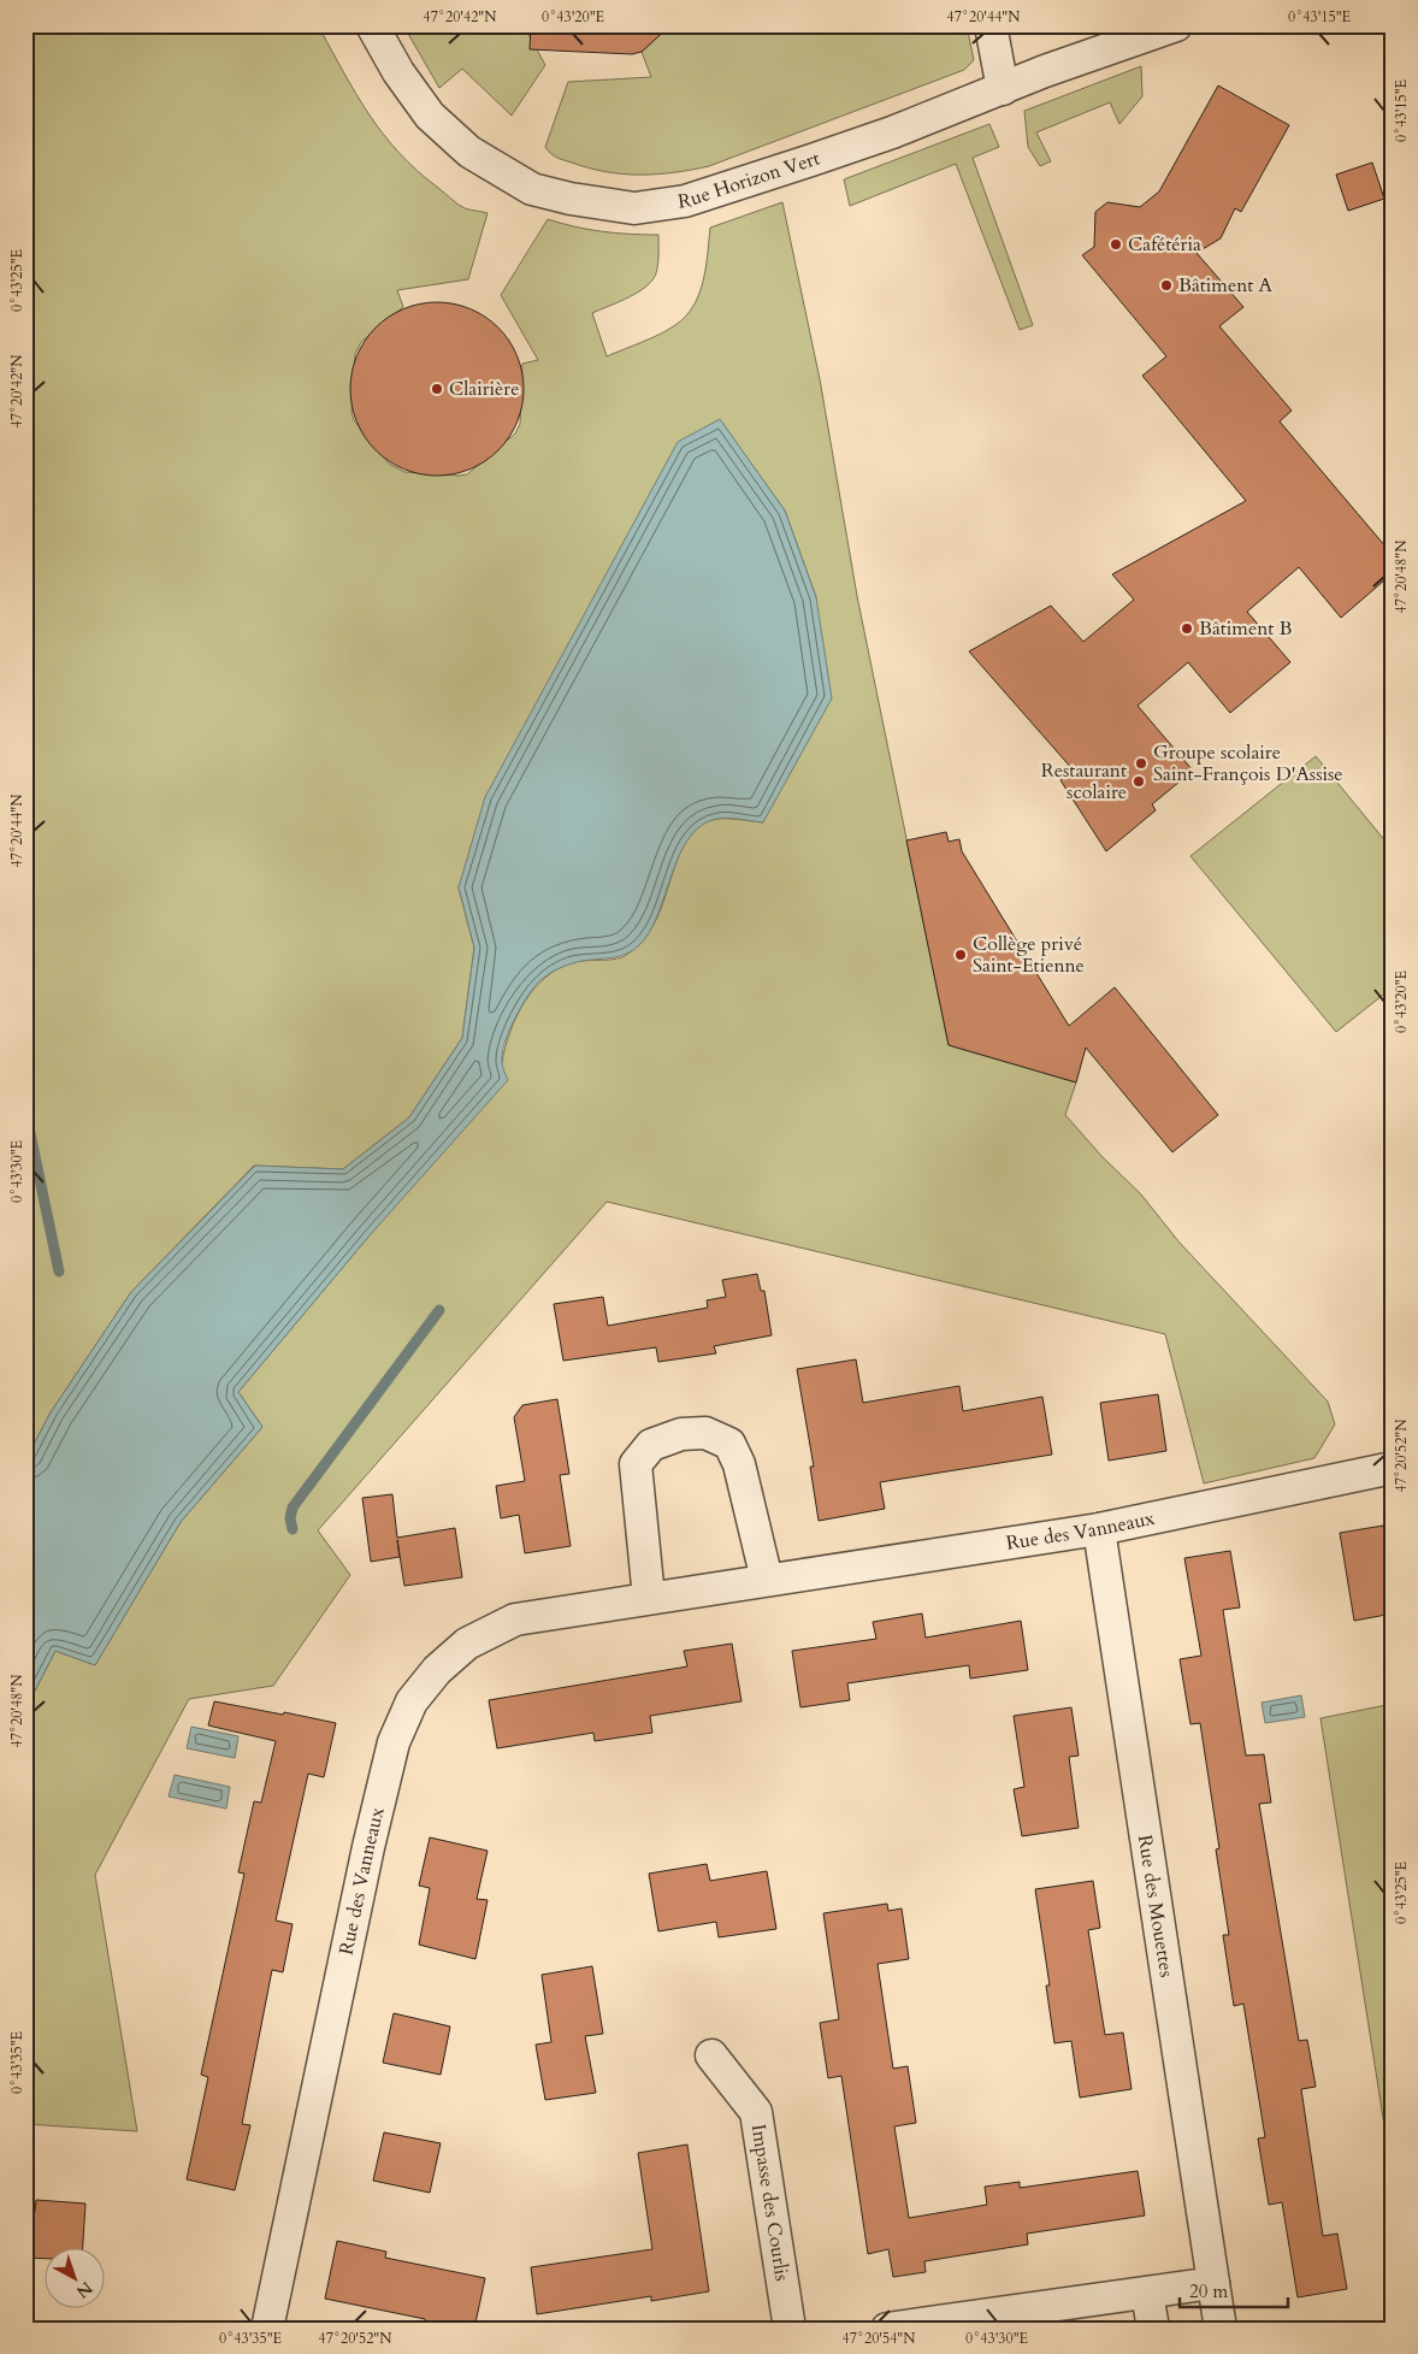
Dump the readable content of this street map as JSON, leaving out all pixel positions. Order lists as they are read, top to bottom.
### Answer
{
  "streets": {
    "street": [
      "Rue Horizon Vert",
      "Rue des Vanneaux",
      "Rue des Mouettes",
      "Impasse des Courlis"
    ]
  },
  "crossings": [
    ["Rue des Vanneaux", "Rue des Mouettes"]
  ],
  "places": [
    "Cafétéria",
    "Bâtiment A",
    "Clairière",
    "Bâtiment B",
    "Groupe scolaire Saint-François D'Assise",
    "Restaurant scolaire",
    "Collège privé Saint-Etienne"
  ],
  "scale_bar": "20 m",
  "north": "bottom right",
  "coordinates": [
    "47°20'42\"N",
    "0°43'20\"E",
    "47°20'44\"N",
    "0°43'15\"E",
    "0°43'25\"E",
    "47°20'48\"N",
    "0°43'30\"E",
    "47°20'52\"N",
    "0°43'35\"E",
    "47°20'54\"N"
  ]
}
